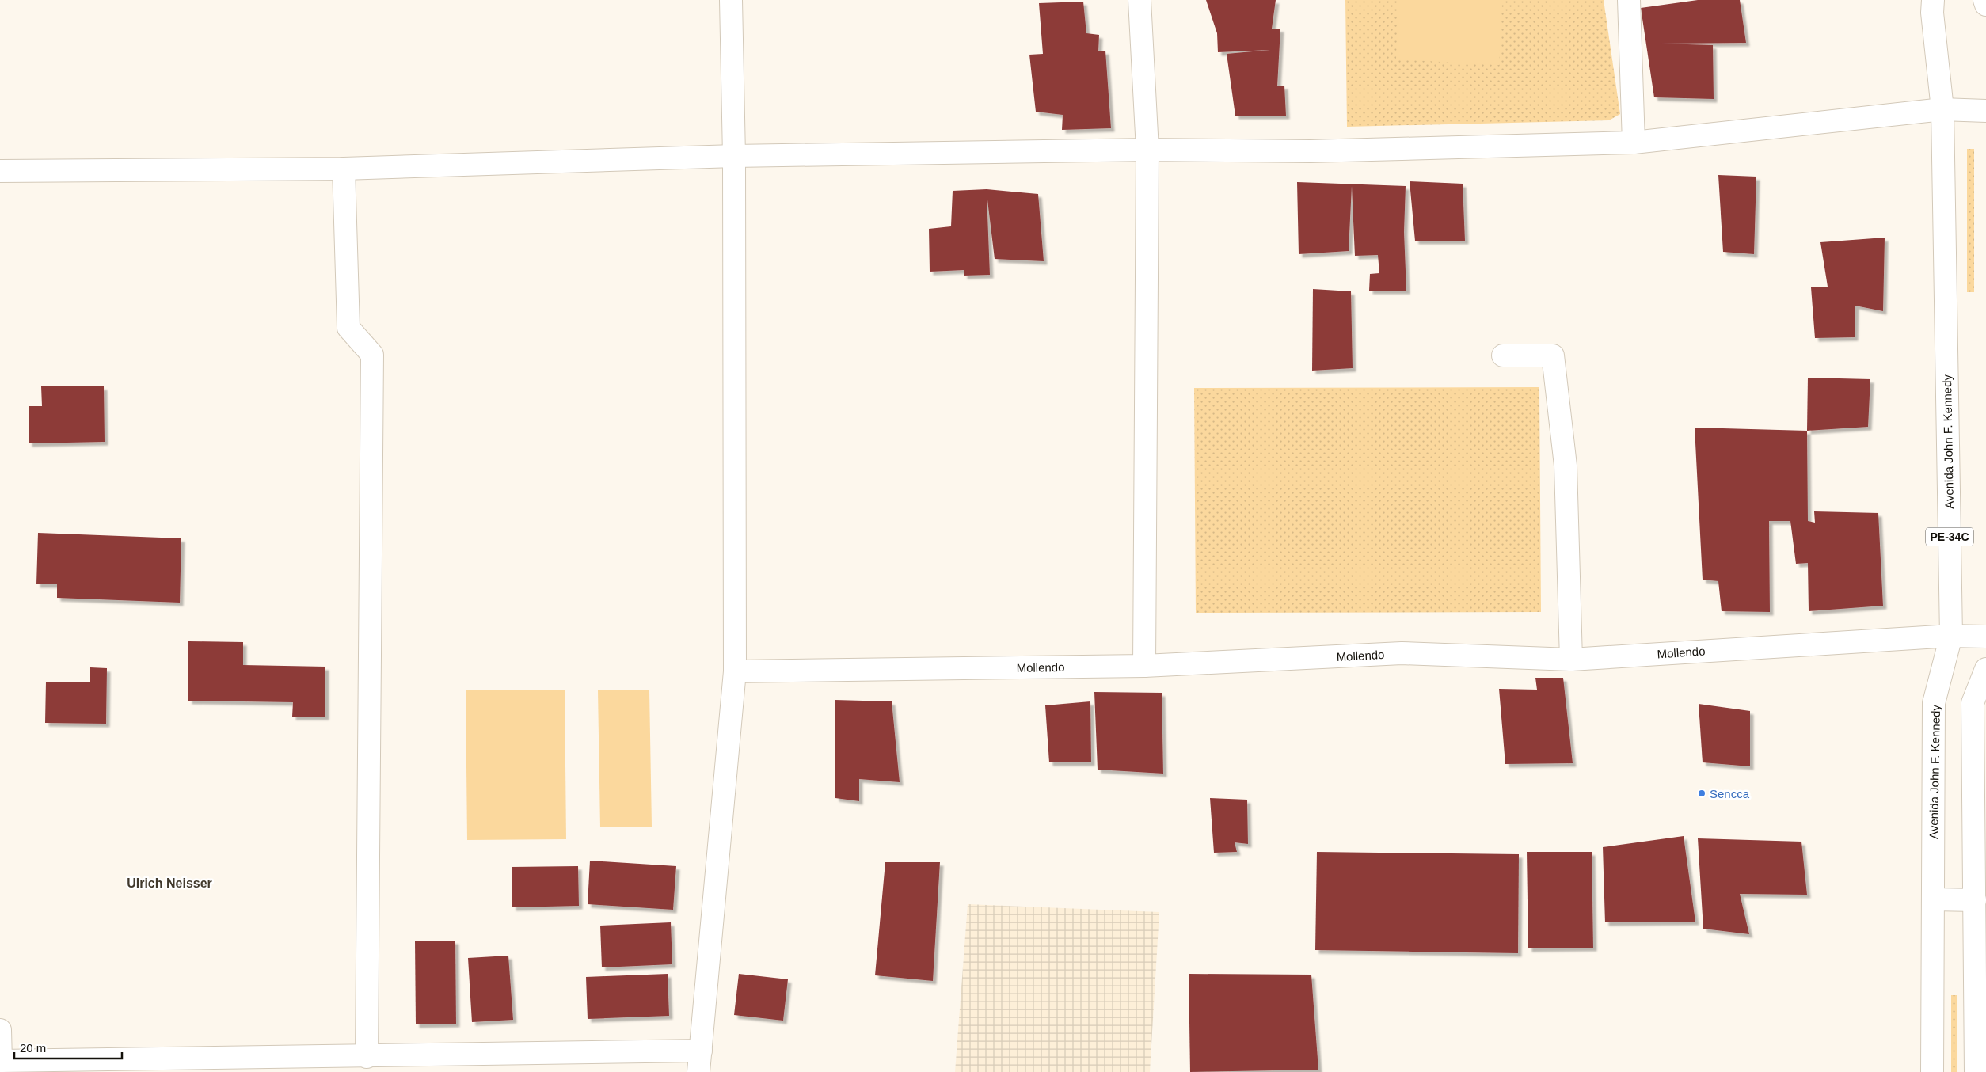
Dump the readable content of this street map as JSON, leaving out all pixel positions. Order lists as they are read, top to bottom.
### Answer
{
  "streets": {
    "street": ["Avenida John F. Kennedy", "PE-34C", "Mollendo"]
  },
  "crossings": [
    ["Avenida John F. Kennedy", "Mollendo"]
  ],
  "districts": ["Ulrich Neisser"],
  "places": ["Sencca"],
  "scale_bar": "20 m"
}
